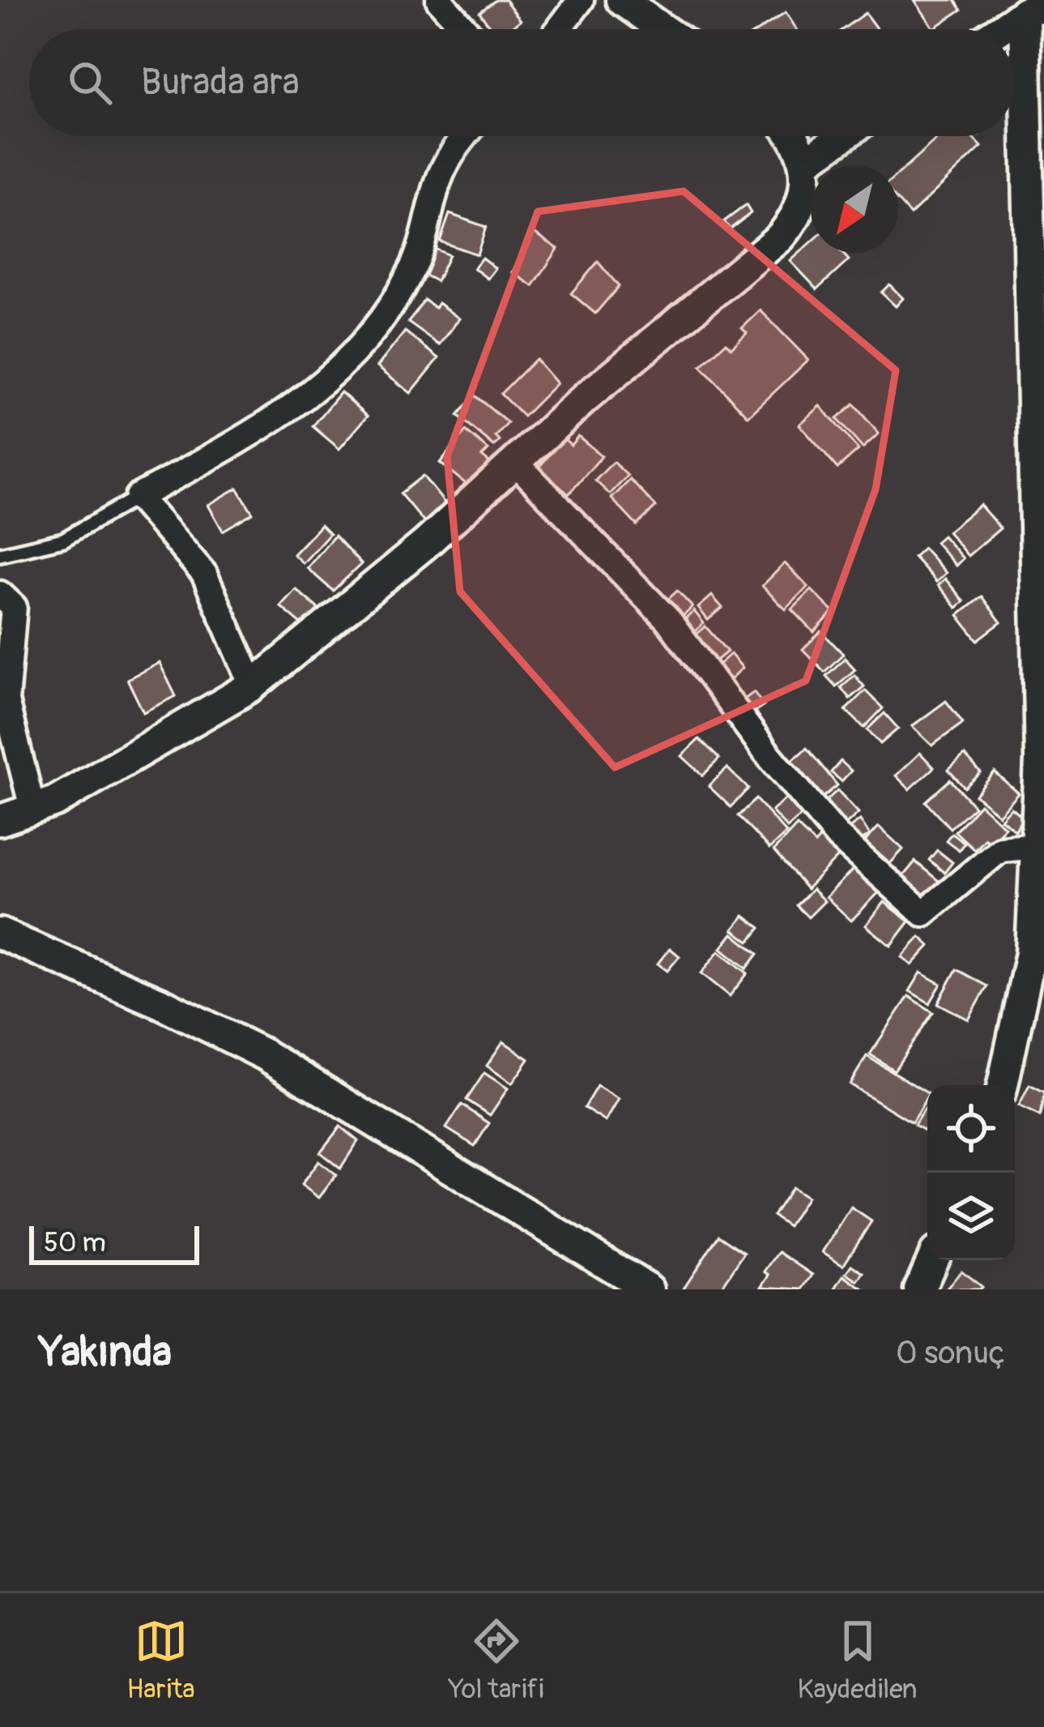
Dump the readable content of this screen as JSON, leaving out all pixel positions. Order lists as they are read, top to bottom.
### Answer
{
  "scale_bar": "50 m",
  "north": "bottom left",
  "page": {
    "search": "Burada ara",
    "scale": "50 m",
    "heading": ["Yakında", "0 sonuç"],
    "nav": ["Harita", "Yol tarifi", "Kaydedilen"]
  }
}
